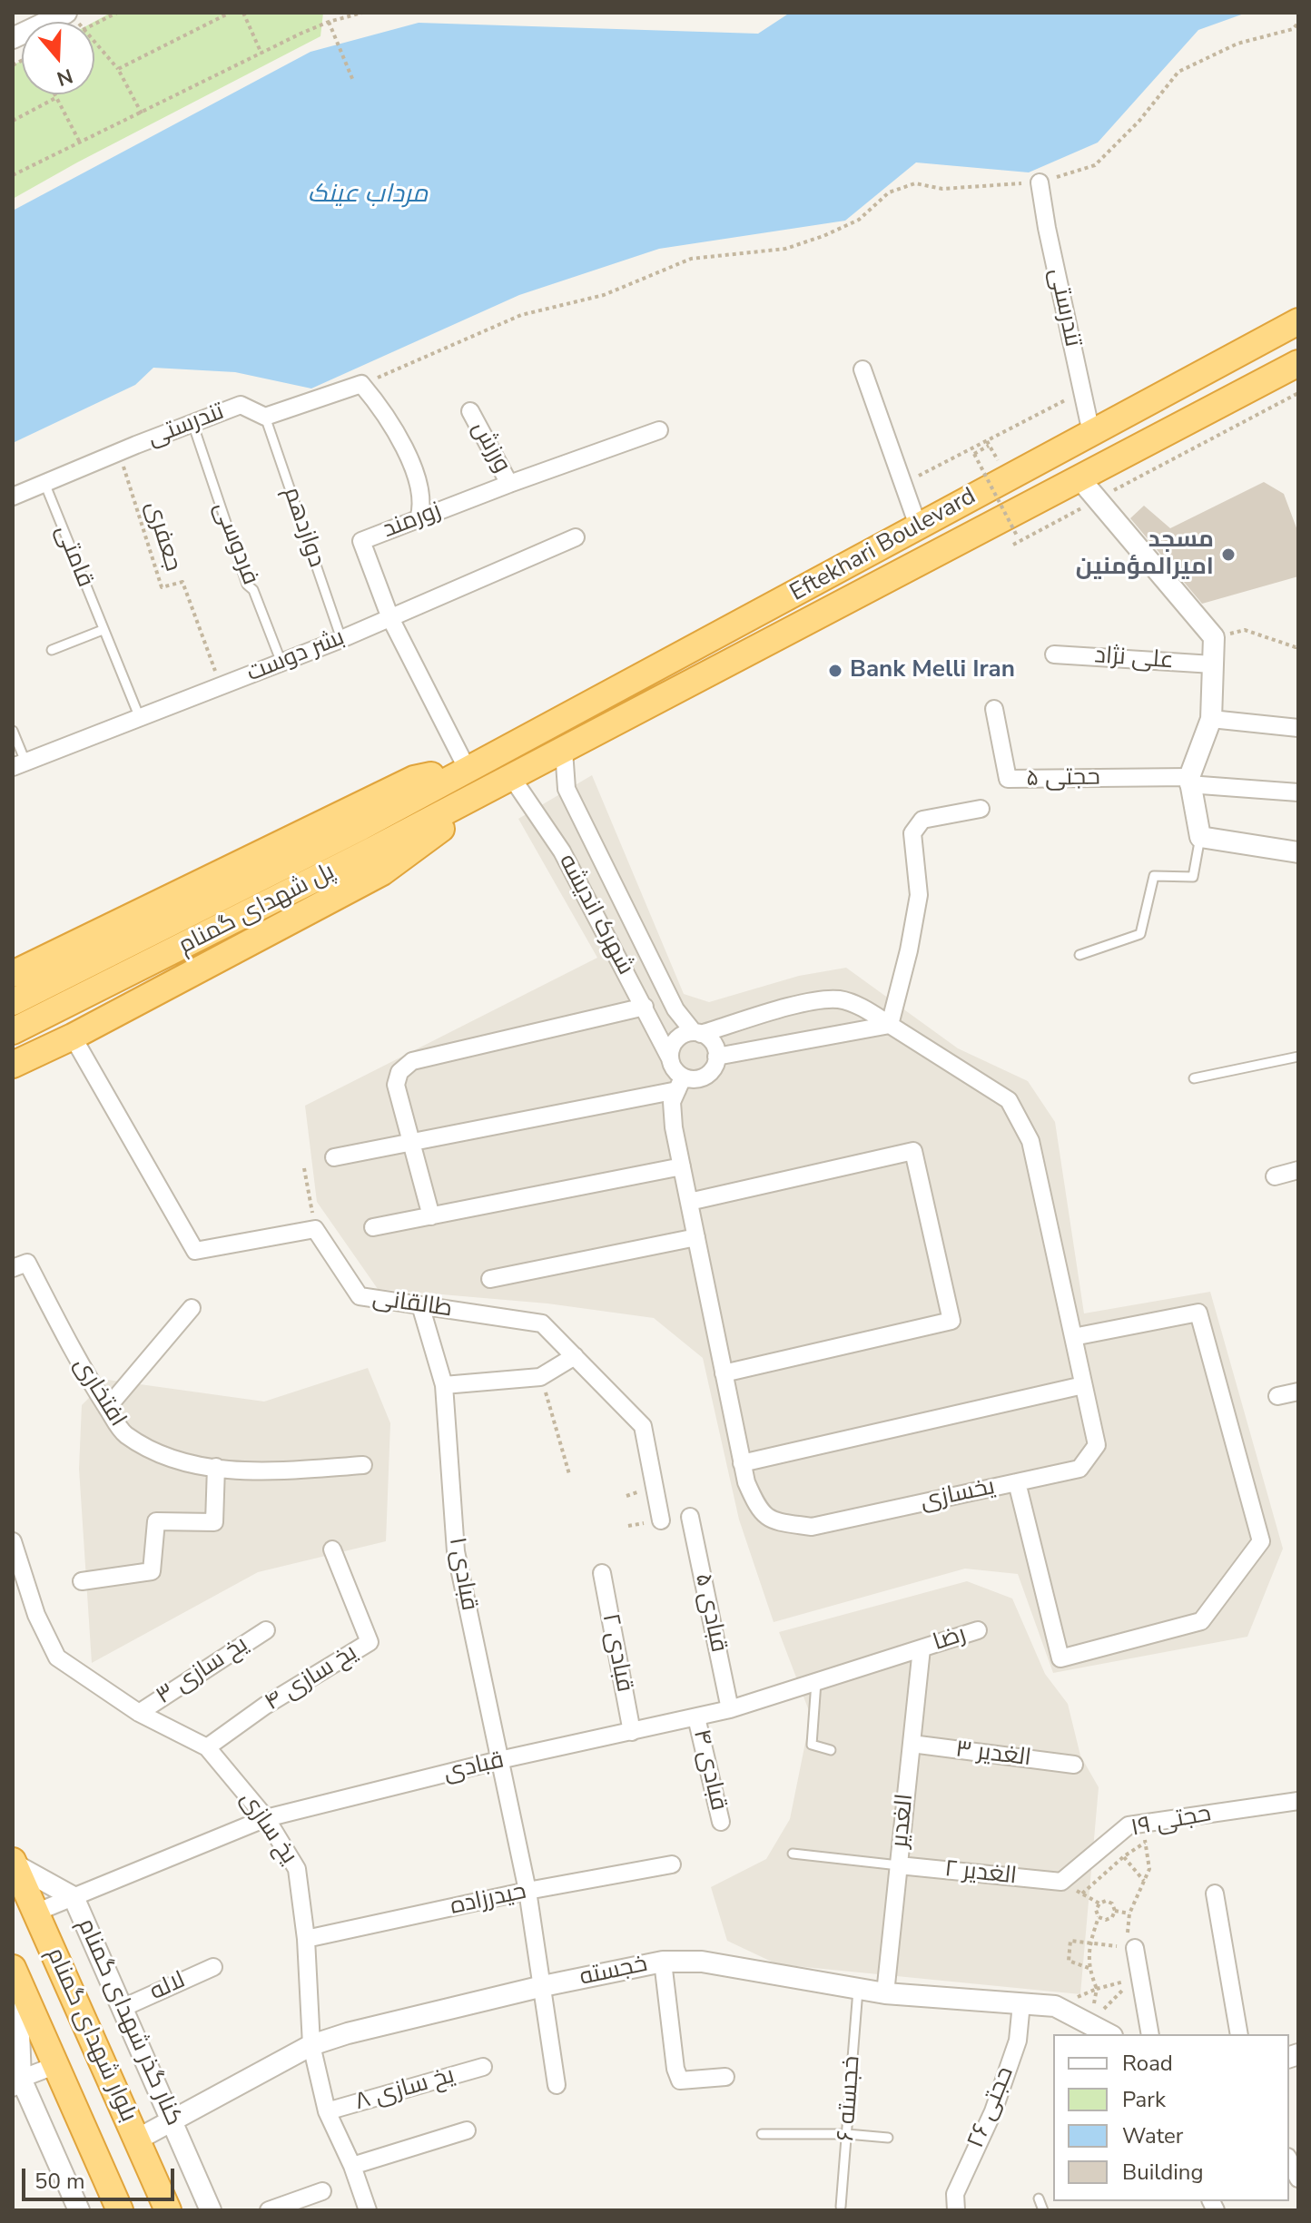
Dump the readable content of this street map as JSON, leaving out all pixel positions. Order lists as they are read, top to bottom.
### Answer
{
  "streets": {
    "highway": ["Eftekhari Boulevard", "پل شهدای گمنام", "بلوار شهدای گمنام"],
    "street": [
      "تندرستی",
      "ورزش",
      "زورمند",
      "بشر دوست",
      "علی نژاد",
      "حجتی ۵",
      "شهرک اندیشه",
      "طالقانی",
      "افتخاری",
      "یخسازی",
      "قبادی ۱",
      "قبادی ۵",
      "رضا",
      "قبادی ۲",
      "یخ سازی ۳",
      "یخ سازی ۴",
      "الغدیر ۳",
      "قبادی",
      "قبادی ۴",
      "الغدیر",
      "حجتی ۱۹",
      "یخ سازی",
      "الغدیر ۲",
      "حیدرزاده",
      "خجسته",
      "لاله",
      "کنار گذر شهدای گمنام",
      "یخ سازی ۸",
      "حجتی ۲۶"
    ],
    "lane": [
      "دوازدهم",
      "فردوسی",
      "قامتی",
      "خجسته ۶"
    ],
    "path": ["جعفری"]
  },
  "crossings": [
    ["تندرستی", "دوازدهم"],
    ["تندرستی", "جعفری"],
    ["تندرستی", "فردوسی"],
    ["تندرستی", "Eftekhari Boulevard"],
    ["تندرستی", "قامتی"],
    ["ورزش", "زورمند"],
    ["زورمند", "Eftekhari Boulevard"],
    ["زورمند", "بشر دوست"],
    ["زورمند", "پل شهدای گمنام"],
    ["دوازدهم", "بشر دوست"],
    ["جعفری", "بشر دوست"],
    ["فردوسی", "بشر دوست"],
    ["Eftekhari Boulevard", "پل شهدای گمنام"],
    ["Eftekhari Boulevard", "شهرک اندیشه"],
    ["قامتی", "بشر دوست"],
    ["پل شهدای گمنام", "شهرک اندیشه"],
    ["شهرک اندیشه", "یخسازی"],
    ["طالقانی", "قبادی ۱"],
    ["قبادی ۱", "قبادی"],
    ["قبادی ۱", "حیدرزاده"],
    ["قبادی ۱", "خجسته"],
    ["قبادی ۵", "قبادی"],
    ["رضا", "قبادی"],
    ["رضا", "الغدیر"],
    ["قبادی ۲", "قبادی"],
    ["یخ سازی ۳", "یخ سازی"],
    ["یخ سازی ۴", "یخ سازی"],
    ["الغدیر ۳", "الغدیر"],
    ["قبادی", "قبادی ۴"],
    ["قبادی", "الغدیر"],
    ["قبادی", "یخ سازی"],
    ["قبادی", "کنار گذر شهدای گمنام"],
    ["قبادی", "بلوار شهدای گمنام"],
    ["الغدیر", "الغدیر ۲"],
    ["الغدیر", "خجسته"],
    ["حجتی ۱۹", "الغدیر ۲"],
    ["یخ سازی", "حیدرزاده"],
    ["یخ سازی", "خجسته"],
    ["یخ سازی", "یخ سازی ۸"],
    ["خجسته", "کنار گذر شهدای گمنام"],
    ["خجسته", "بلوار شهدای گمنام"],
    ["خجسته", "خجسته ۶"],
    ["خجسته", "حجتی ۲۶"],
    ["لاله", "کنار گذر شهدای گمنام"],
    ["کنار گذر شهدای گمنام", "بلوار شهدای گمنام"]
  ],
  "water": ["مرداب عینک"],
  "places": ["مسجد امیرالمؤمنین", "Bank Melli Iran"],
  "legend": [
    "Road",
    "Park",
    "Water",
    "Building"
  ],
  "scale_bar": "50 m",
  "north": "bottom"
}
